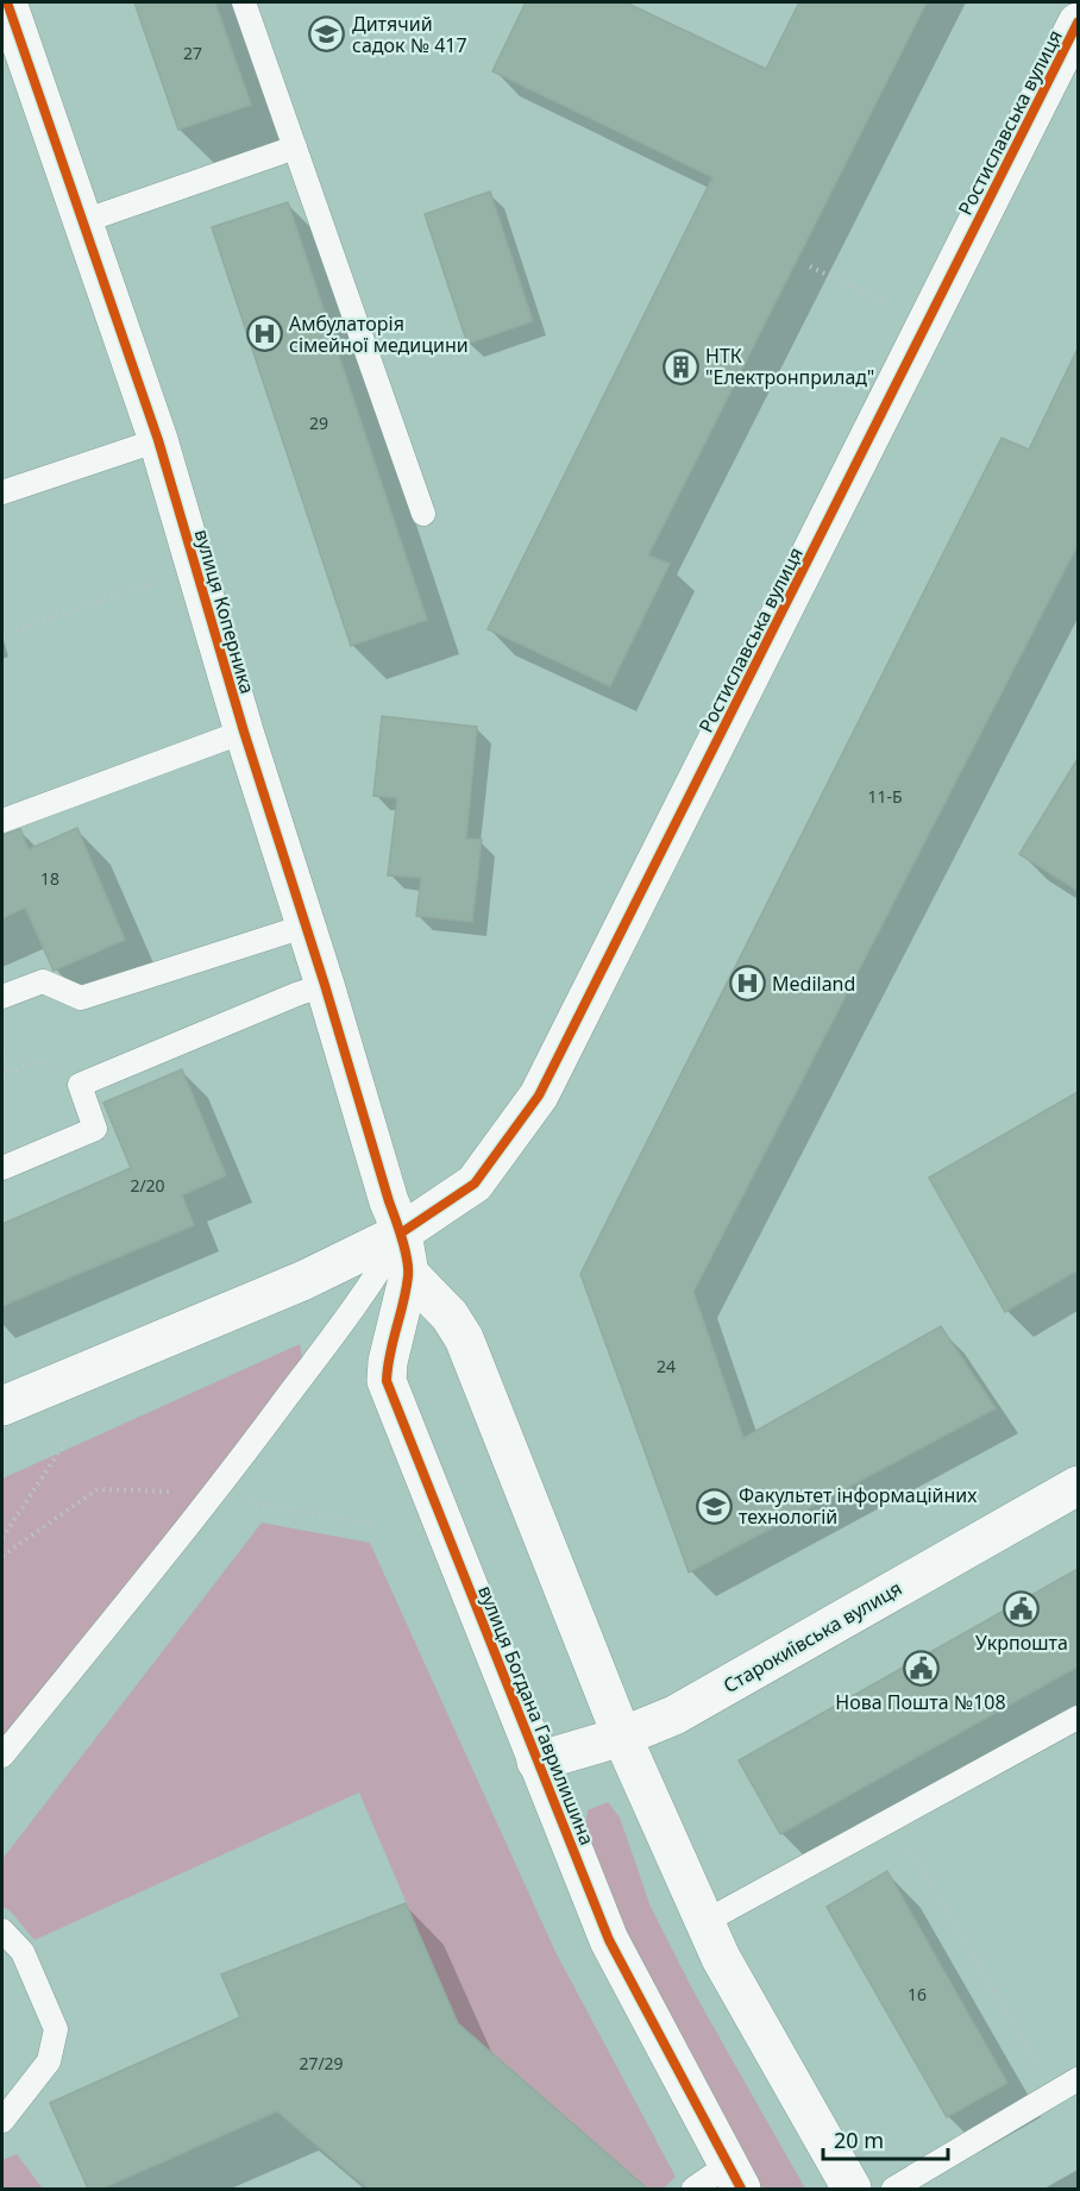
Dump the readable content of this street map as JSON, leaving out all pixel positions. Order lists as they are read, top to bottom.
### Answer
{
  "streets": {
    "street": [
      "Ростиславська вулиця",
      "вулиця Коперника",
      "Старокиївська вулиця",
      "вулиця Богдана Гаврилишина"
    ]
  },
  "crossings": [
    ["Ростиславська вулиця", "вулиця Коперника"],
    ["Ростиславська вулиця", "вулиця Богдана Гаврилишина"],
    ["вулиця Коперника", "вулиця Богдана Гаврилишина"],
    ["Старокиївська вулиця", "вулиця Богдана Гаврилишина"]
  ],
  "places": {
    "school or university": ["Дитячий садок № 417", "Факультет інформаційних технологій"],
    "hospital": ["Амбулаторія сімейної медицини", "Mediland"],
    "building": ["НТК \"Електронприлад\""],
    "public building": ["Укрпошта", "Нова Пошта №108"]
  },
  "house_numbers": [
    "27",
    "29",
    "11-Б",
    "18",
    "2/20",
    "24",
    "16",
    "27/29"
  ],
  "scale_bar": "20 m"
}
